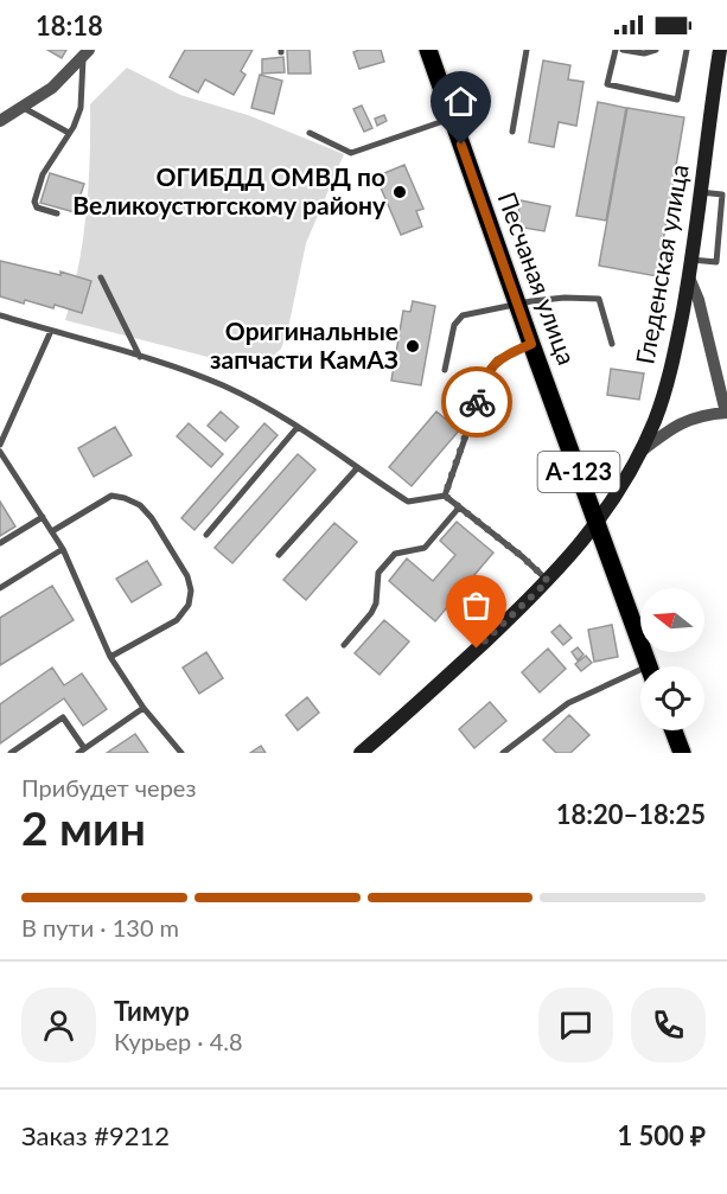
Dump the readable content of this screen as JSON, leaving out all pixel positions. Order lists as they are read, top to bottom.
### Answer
{
  "streets": {
    "main road": ["Гледенская улица", "Песчаная улица", "А-123"]
  },
  "crossings": [
    ["Гледенская улица", "Песчаная улица"],
    ["Гледенская улица", "А-123"],
    ["Песчаная улица", "А-123"]
  ],
  "places": ["ОГИБДД ОМВД по Великоустюгскому району", "Оригинальные запчасти КамАЗ"],
  "north": "left",
  "page": {
    "status": "18:18",
    "heading": ["2 мин", "Прибудет через", "18:20–18:25"],
    "panel": [
      "Тимур",
      "Курьер · 4.8",
      "Заказ #9212",
      "1 500 ₽"
    ],
    "bar": "В пути · 130 m"
  }
}
